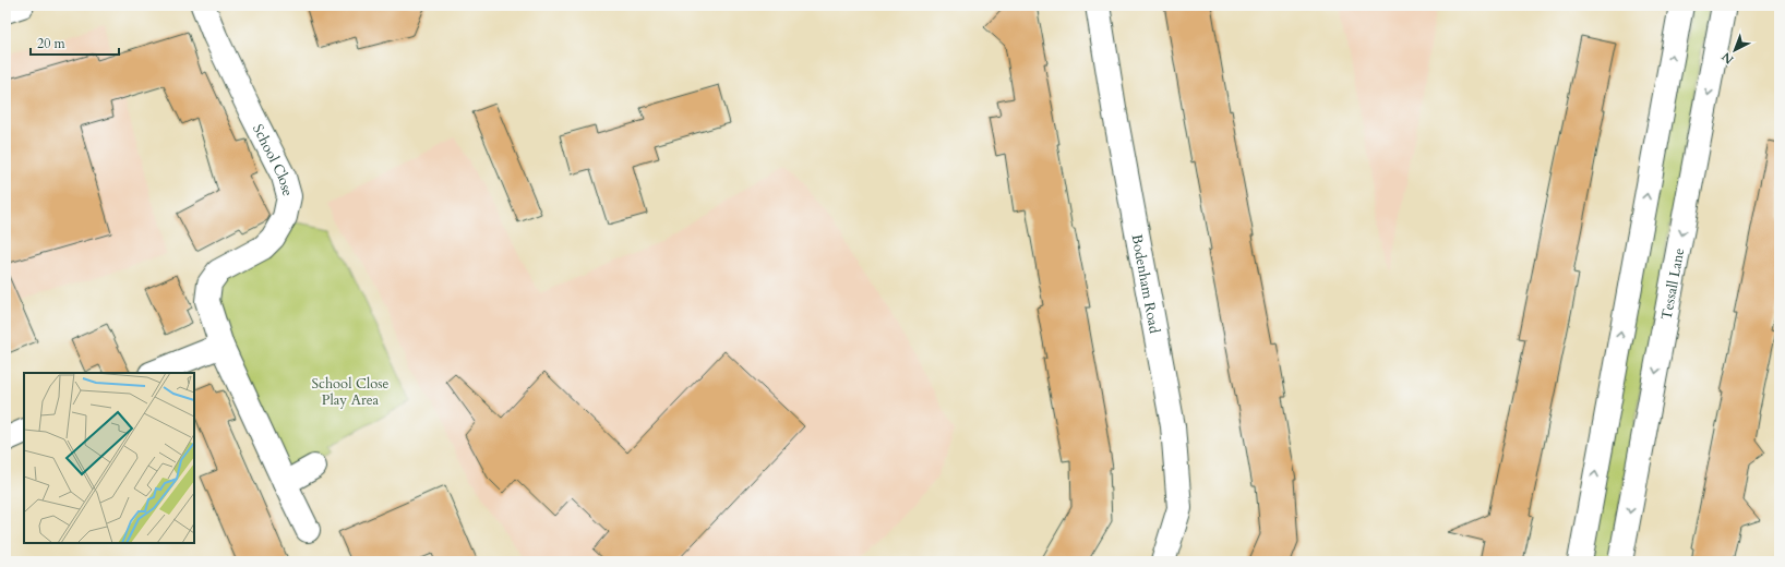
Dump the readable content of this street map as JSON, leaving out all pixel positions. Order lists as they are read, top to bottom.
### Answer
{
  "streets": {
    "main road": ["School Close", "Bodenham Road", "Tessall Lane"]
  },
  "parks": ["School Close Play Area"],
  "scale_bar": "20 m",
  "north": "bottom left"
}
